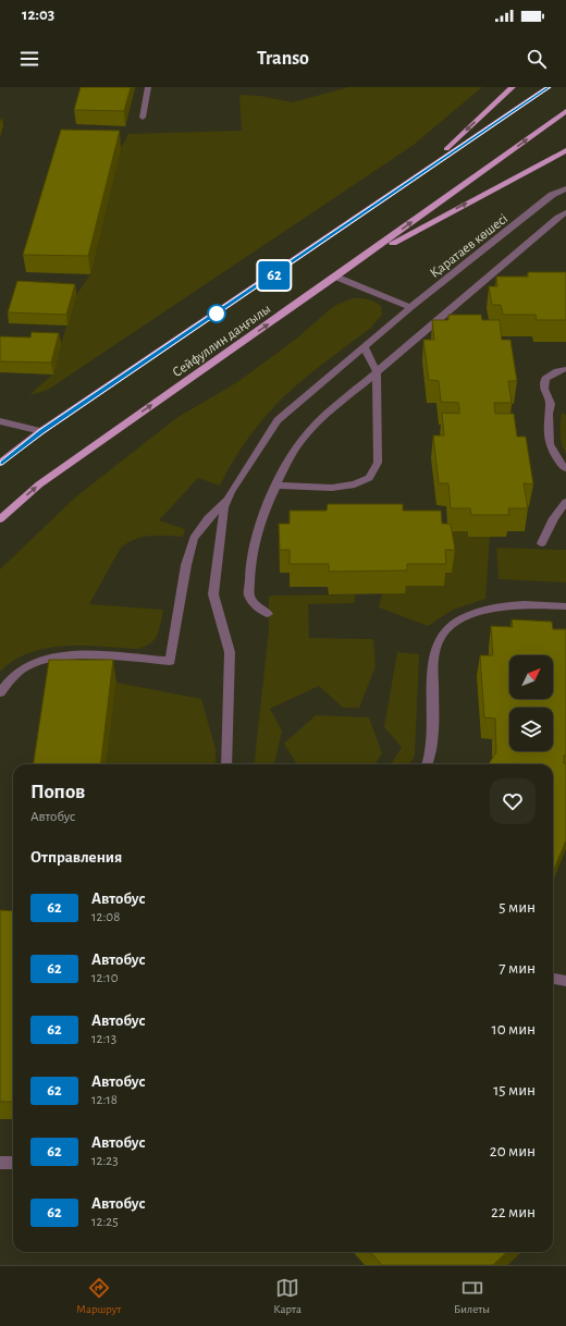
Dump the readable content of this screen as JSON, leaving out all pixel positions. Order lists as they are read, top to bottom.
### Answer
{
  "streets": {
    "main road": ["Сейфуллин даңғылы"],
    "street": ["Қаратаев көшесі"]
  },
  "lines": ["bus line 62"],
  "north": "top right",
  "page": {
    "status": "12:03",
    "header": "Transo",
    "on_map": "62",
    "heading": [
      ["Попов", "Автобус"],
      "Отправления"
    ],
    "list": [
      {
        "mark": "62",
        "name": "Автобус",
        "note": "12:08",
        "value": "5 мин"
      },
      {
        "mark": "62",
        "name": "Автобус",
        "note": "12:10",
        "value": "7 мин"
      },
      {
        "mark": "62",
        "name": "Автобус",
        "note": "12:13",
        "value": "10 мин"
      },
      {
        "mark": "62",
        "name": "Автобус",
        "note": "12:18",
        "value": "15 мин"
      },
      {
        "mark": "62",
        "name": "Автобус",
        "note": "12:23",
        "value": "20 мин"
      },
      {
        "mark": "62",
        "name": "Автобус",
        "note": "12:25",
        "value": "22 мин"
      }
    ],
    "tabs": ["Маршрут", "Карта", "Билеты"]
  }
}
